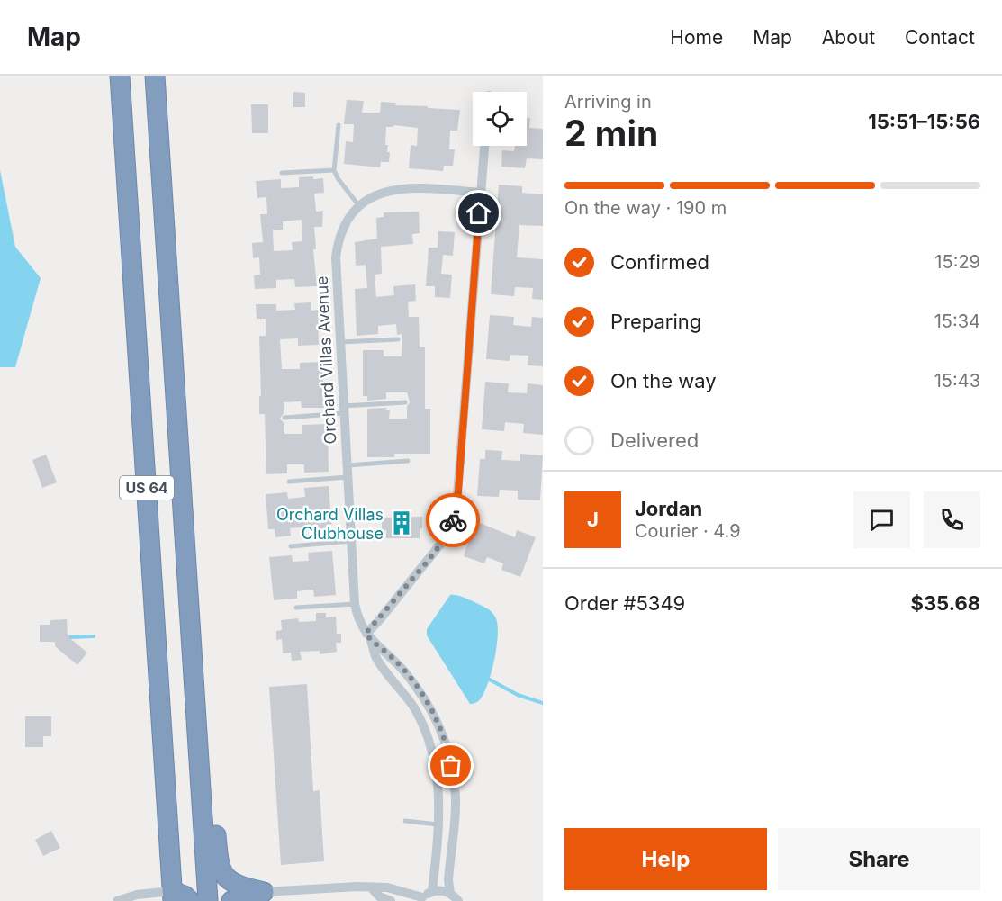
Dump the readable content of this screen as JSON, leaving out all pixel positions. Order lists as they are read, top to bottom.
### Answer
{
  "streets": {
    "highway": ["US 64"],
    "street": ["Orchard Villas Avenue"]
  },
  "places": {
    "building": ["Orchard Villas Clubhouse"]
  },
  "page": {
    "header": "Map",
    "nav": [
      "Home",
      "Map",
      "About",
      "Contact"
    ],
    "heading": ["2 min", "Arriving in", "15:51–15:56"],
    "panel": [
      "Jordan",
      "Courier · 4.9",
      "Order #5349",
      "$35.68"
    ],
    "bar": "On the way · 190 m",
    "list": [
      ["Confirmed", "15:29"],
      ["Preparing", "15:34"],
      ["On the way", "15:43"],
      "Delivered"
    ],
    "round": "J",
    "buttons": ["Help", "Share"]
  }
}
